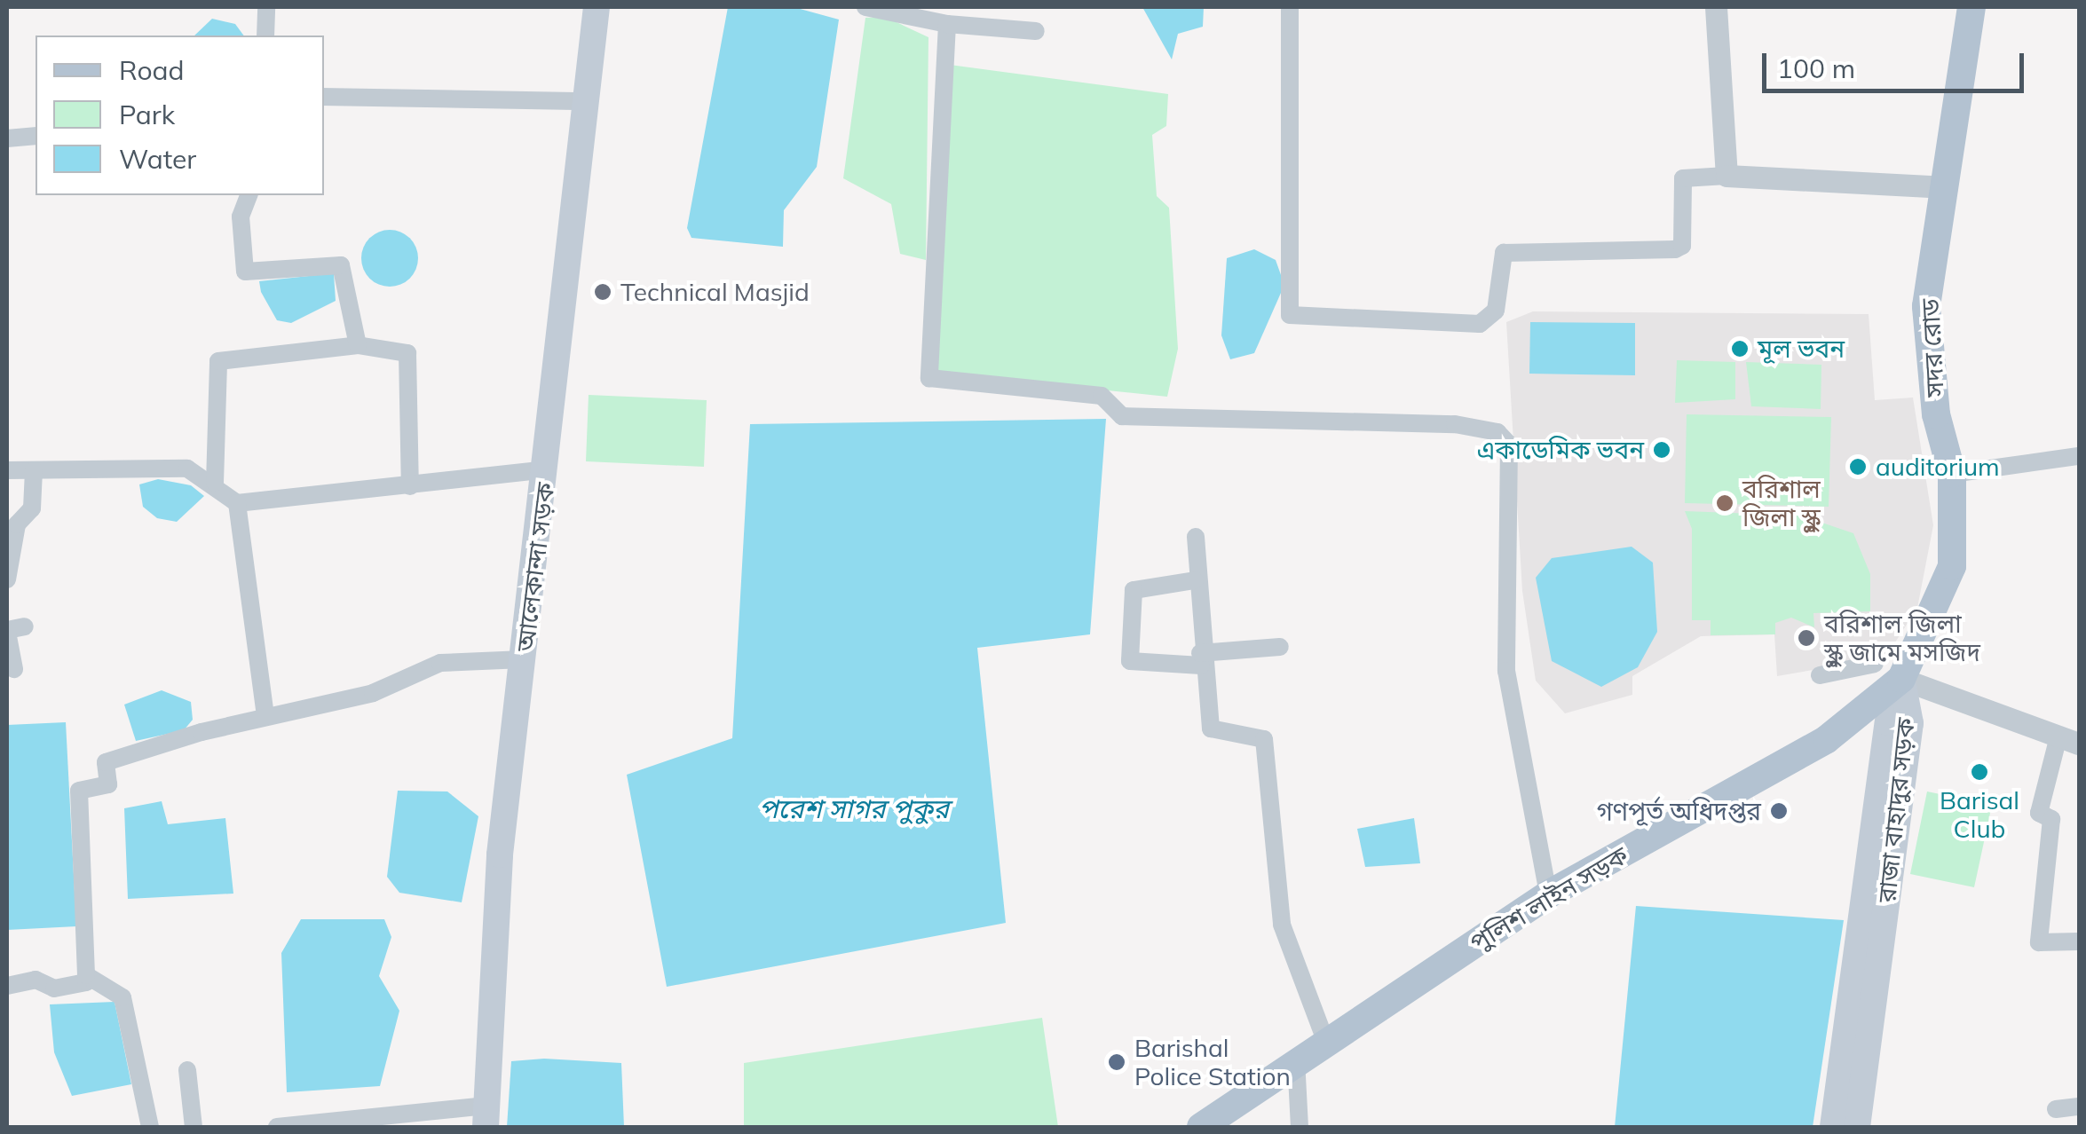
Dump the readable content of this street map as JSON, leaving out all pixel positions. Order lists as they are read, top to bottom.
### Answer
{
  "streets": {
    "main road": [
      "সদর রোড",
      "আলেকান্দা সড়ক",
      "রাজা বাহাদুর সড়ক",
      "পুলিশ লাইন সড়ক"
    ]
  },
  "crossings": [
    ["সদর রোড", "রাজা বাহাদুর সড়ক"],
    ["সদর রোড", "পুলিশ লাইন সড়ক"],
    ["রাজা বাহাদুর সড়ক", "পুলিশ লাইন সড়ক"]
  ],
  "water": ["পরেশ সাগর পুকুর"],
  "places": [
    "Technical Masjid",
    "মূল ভবন",
    "একাডেমিক ভবন",
    "auditorium",
    "বরিশাল জিলা স্কুল",
    "বরিশাল জিলা স্কুল জামে মসজিদ",
    "Barisal Club",
    "গণপূর্ত অধিদপ্তর",
    "Barishal Police Station"
  ],
  "legend": ["Road", "Park", "Water"],
  "scale_bar": "100 m"
}
